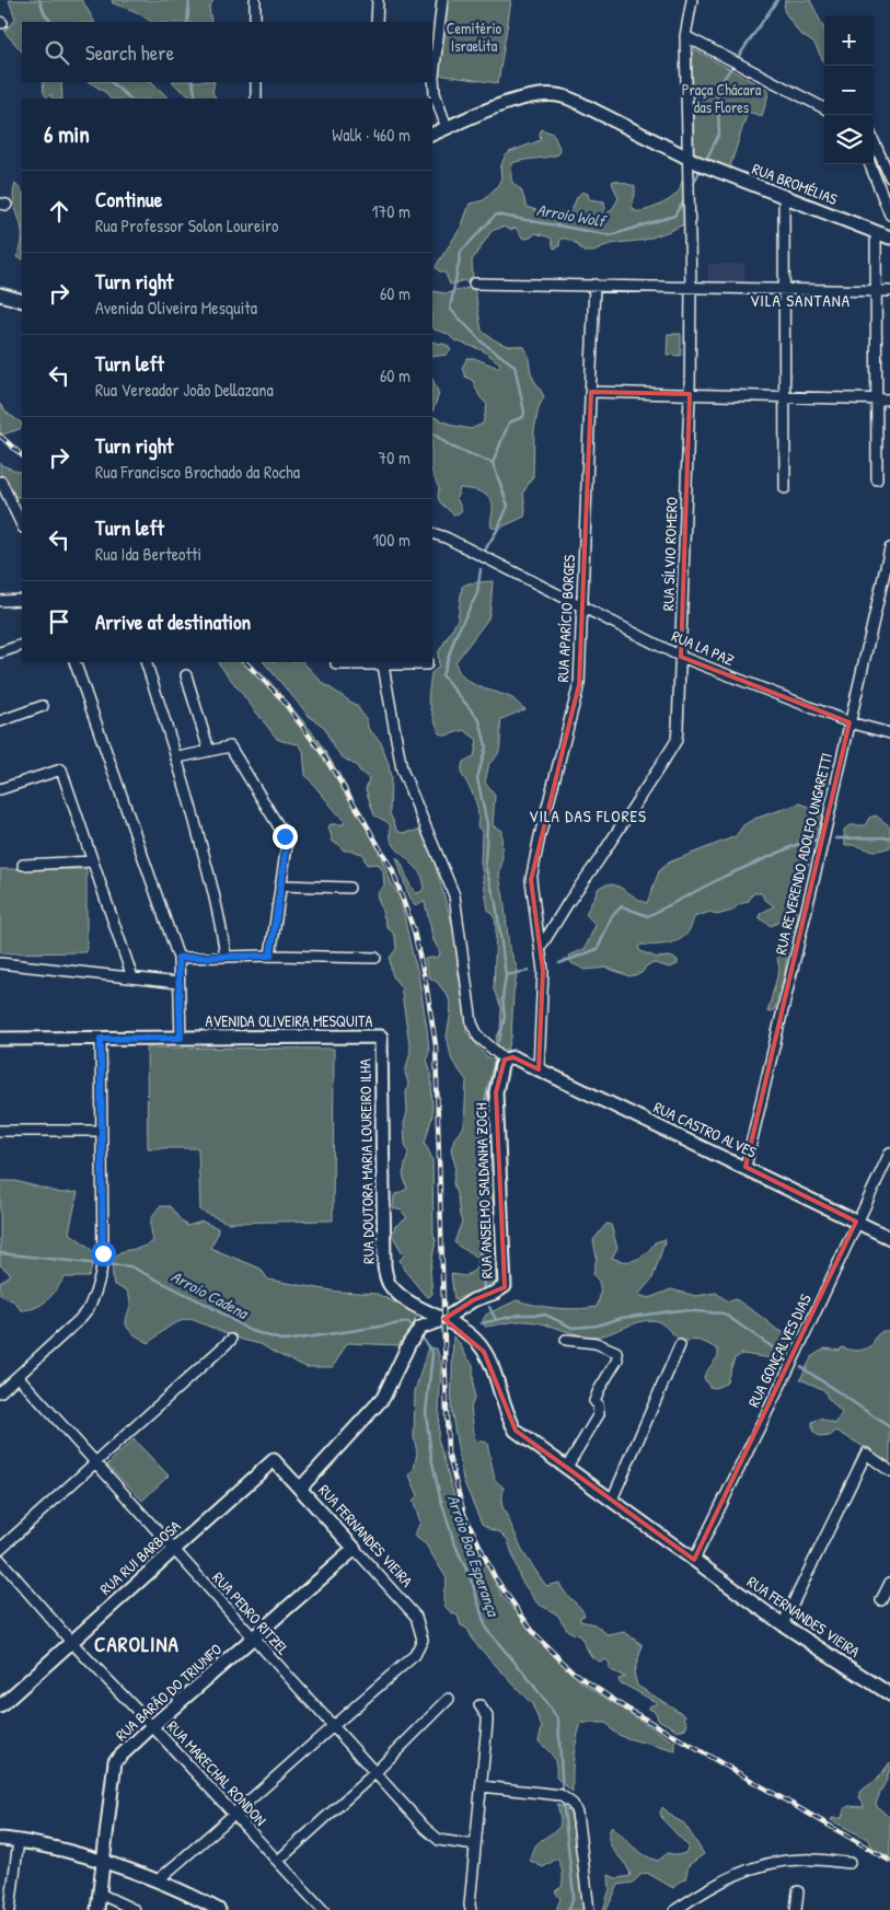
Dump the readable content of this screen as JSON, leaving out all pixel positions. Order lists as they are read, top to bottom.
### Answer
{
  "streets": {
    "street": [
      "RUA BROMÉLIAS",
      "RUA SÍLVIO ROMERO",
      "RUA APARÍCIO BORGES",
      "RUA LA PAZ",
      "RUA REVERENDO ADOLFO UNGARETTI",
      "AVENIDA OLIVEIRA MESQUITA",
      "RUA CASTRO ALVES",
      "RUA DOUTORA MARIA LOUREIRO ILHA",
      "RUA ANSELMO SALDANHA ZOCH",
      "RUA GONÇALVES DIAS",
      "RUA FERNANDES VIEIRA",
      "RUA RUI BARBOSA",
      "RUA PEDRO RITZEL",
      "RUA BARÃO DO TRIUNFO",
      "RUA MARECHAL RONDON"
    ]
  },
  "crossings": [
    ["RUA BROMÉLIAS", "RUA SÍLVIO ROMERO"],
    ["RUA SÍLVIO ROMERO", "RUA APARÍCIO BORGES"],
    ["RUA SÍLVIO ROMERO", "RUA LA PAZ"],
    ["RUA APARÍCIO BORGES", "RUA LA PAZ"],
    ["RUA LA PAZ", "RUA REVERENDO ADOLFO UNGARETTI"],
    ["RUA REVERENDO ADOLFO UNGARETTI", "RUA CASTRO ALVES"],
    ["AVENIDA OLIVEIRA MESQUITA", "RUA DOUTORA MARIA LOUREIRO ILHA"],
    ["RUA CASTRO ALVES", "RUA ANSELMO SALDANHA ZOCH"],
    ["RUA CASTRO ALVES", "RUA GONÇALVES DIAS"],
    ["RUA DOUTORA MARIA LOUREIRO ILHA", "RUA ANSELMO SALDANHA ZOCH"],
    ["RUA DOUTORA MARIA LOUREIRO ILHA", "RUA FERNANDES VIEIRA"],
    ["RUA ANSELMO SALDANHA ZOCH", "RUA FERNANDES VIEIRA"],
    ["RUA GONÇALVES DIAS", "RUA FERNANDES VIEIRA"],
    ["RUA FERNANDES VIEIRA", "RUA RUI BARBOSA"],
    ["RUA FERNANDES VIEIRA", "RUA PEDRO RITZEL"],
    ["RUA FERNANDES VIEIRA", "RUA BARÃO DO TRIUNFO"],
    ["RUA FERNANDES VIEIRA", "RUA MARECHAL RONDON"],
    ["RUA RUI BARBOSA", "RUA PEDRO RITZEL"],
    ["RUA RUI BARBOSA", "RUA MARECHAL RONDON"],
    ["RUA PEDRO RITZEL", "RUA BARÃO DO TRIUNFO"],
    ["RUA BARÃO DO TRIUNFO", "RUA MARECHAL RONDON"]
  ],
  "districts": ["VILA SANTANA", "VILA DAS FLORES", "CAROLINA"],
  "water": ["Arroio Wolf", "Arroio Cadena", "Arroio Boa Esperança"],
  "parks": ["Cemitério Israelita", "Praça Chácara das Flores"],
  "page": {
    "map_buttons": ["+", "−"],
    "search": "Search here",
    "heading": ["6 min", "Walk · 460 m"],
    "list": [
      ["Continue", "Rua Professor Solon Loureiro", "170 m"],
      ["Turn right", "Avenida Oliveira Mesquita", "60 m"],
      ["Turn left", "Rua Vereador João Dellazana", "60 m"],
      ["Turn right", "Rua Francisco Brochado da Rocha", "70 m"],
      ["Turn left", "Rua Ida Berteotti", "100 m"],
      "Arrive at destination"
    ]
  }
}
